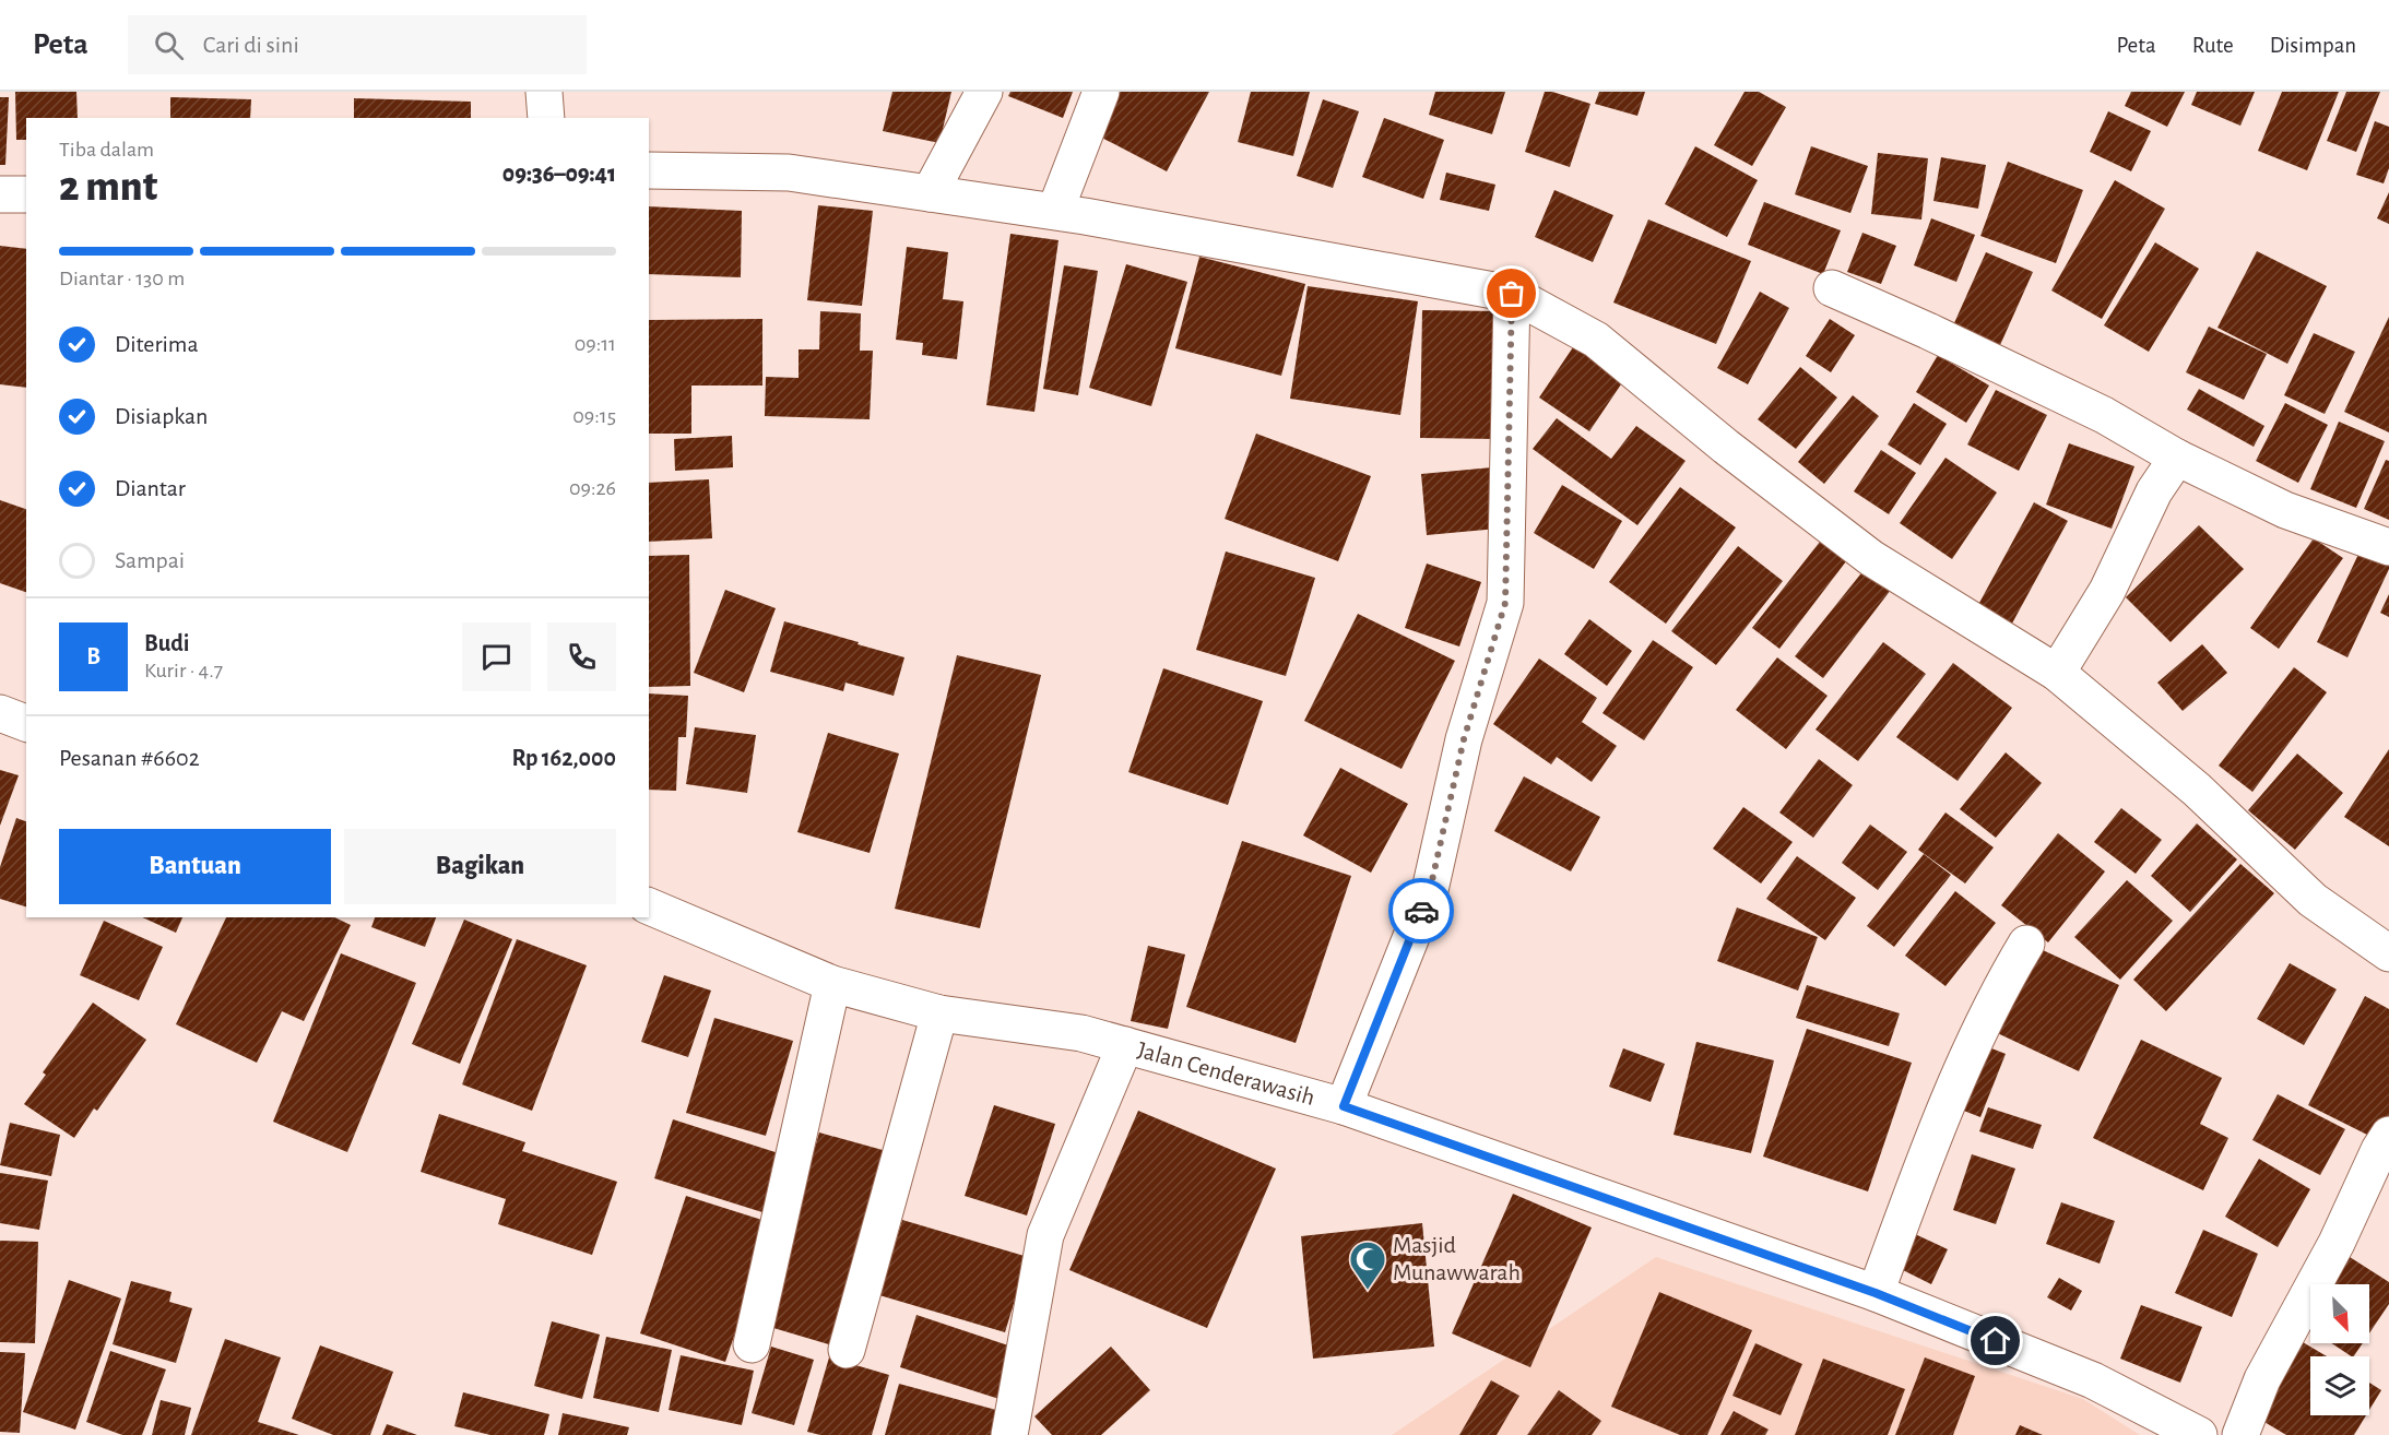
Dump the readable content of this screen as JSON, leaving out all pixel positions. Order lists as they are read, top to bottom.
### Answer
{
  "streets": {
    "street": ["Jalan Cenderawasih"]
  },
  "places": {
    "mosque": ["Masjid Munawwarah"]
  },
  "north": "bottom right",
  "page": {
    "header": "Peta",
    "search": "Cari di sini",
    "nav": ["Peta", "Rute", "Disimpan"],
    "heading": ["2 mnt", "Tiba dalam", "09:36–09:41"],
    "panel": [
      "Budi",
      "Kurir · 4.7",
      "Pesanan #6602",
      "Rp 162,000"
    ],
    "bar": "Diantar · 130 m",
    "list": [
      ["Diterima", "09:11"],
      ["Disiapkan", "09:15"],
      ["Diantar", "09:26"],
      "Sampai"
    ],
    "round": "B",
    "buttons": ["Bantuan", "Bagikan"]
  }
}
